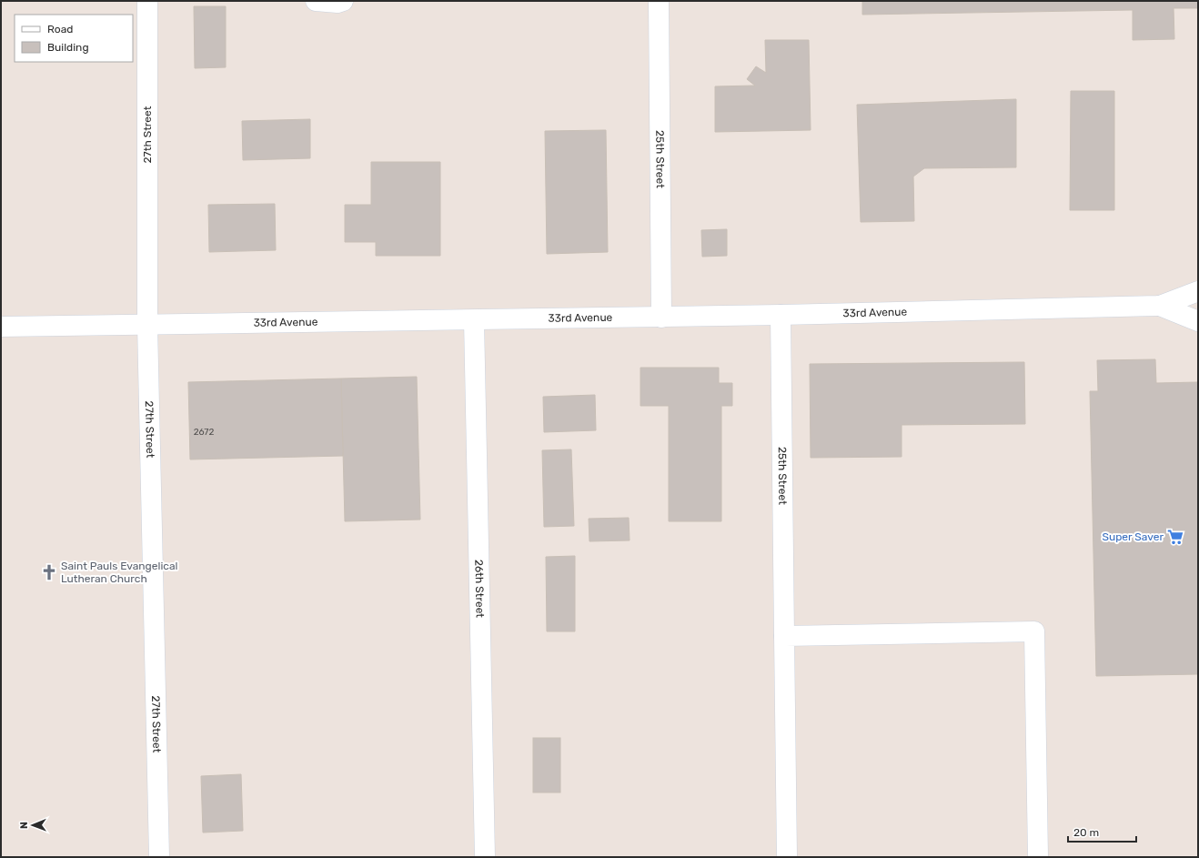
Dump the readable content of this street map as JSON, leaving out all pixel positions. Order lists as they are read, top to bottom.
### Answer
{
  "streets": {
    "street": [
      "27th Street",
      "25th Street",
      "33rd Avenue",
      "26th Street"
    ]
  },
  "crossings": [
    ["27th Street", "33rd Avenue"],
    ["25th Street", "33rd Avenue"],
    ["33rd Avenue", "26th Street"]
  ],
  "places": {
    "supermarket": ["Super Saver"],
    "church": ["Saint Pauls Evangelical Lutheran Church"]
  },
  "house_numbers": ["2672"],
  "legend": ["Road", "Building"],
  "scale_bar": "20 m",
  "north": "left"
}
